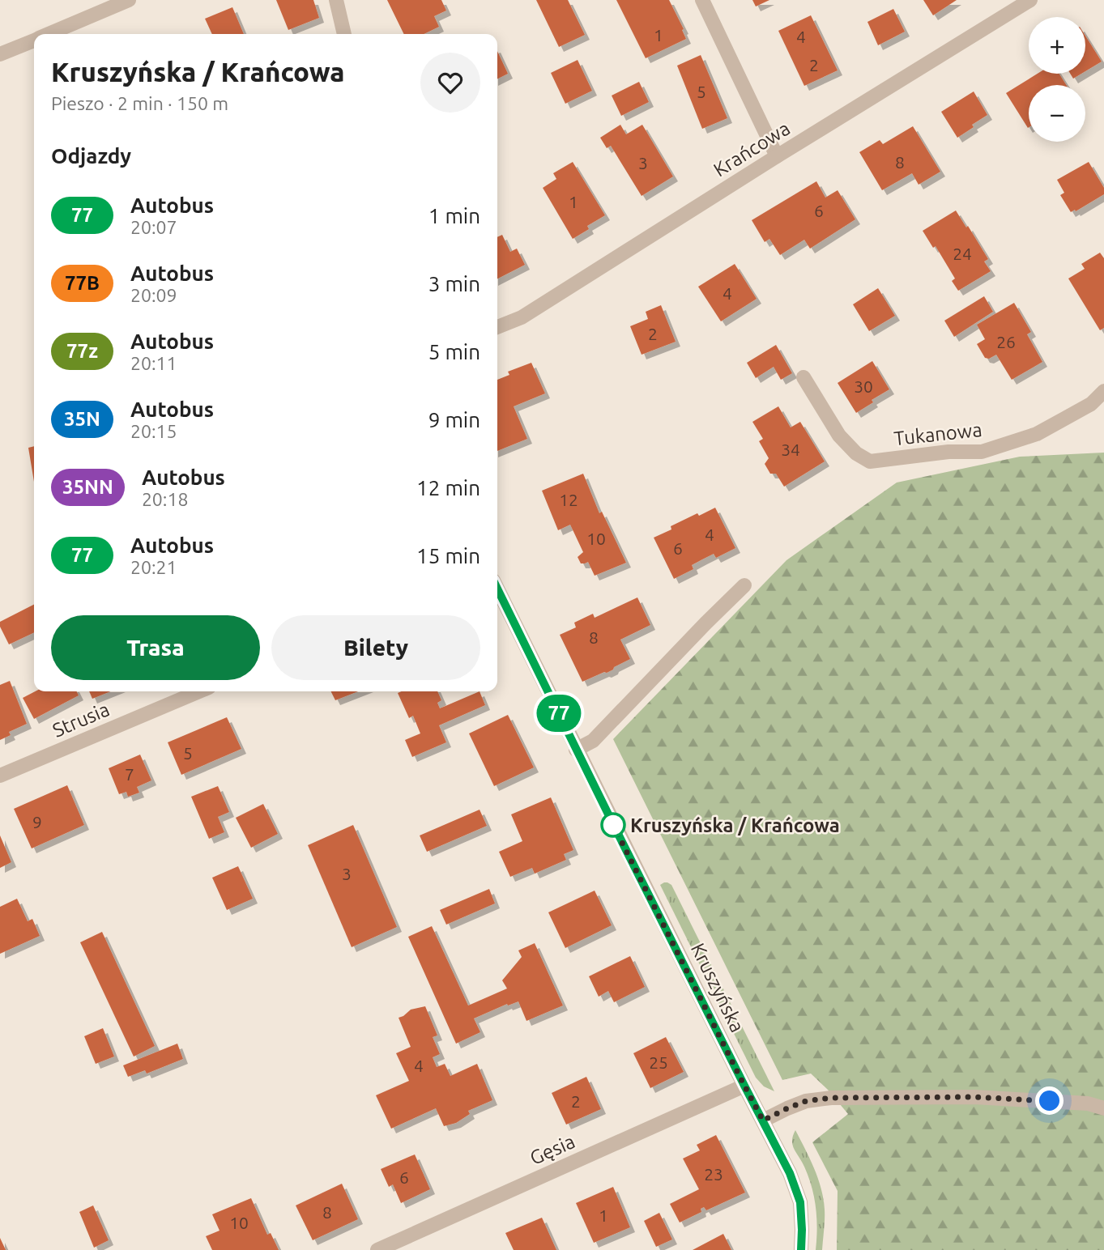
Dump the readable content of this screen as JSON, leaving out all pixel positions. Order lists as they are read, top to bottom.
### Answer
{
  "streets": {
    "street": [
      "Krańcowa",
      "Tukanowa",
      "Strusia",
      "Kruszyńska",
      "Gęsia"
    ]
  },
  "crossings": [
    ["Kruszyńska", "Gęsia"]
  ],
  "places": ["Kruszyńska / Krańcowa"],
  "lines": ["bus line 77"],
  "house_numbers": [
    "1",
    "4",
    "2",
    "5",
    "8",
    "3",
    "1",
    "6",
    "24",
    "4",
    "2",
    "26",
    "30",
    "34",
    "12",
    "4",
    "10",
    "6",
    "8",
    "5",
    "7",
    "9",
    "3",
    "25",
    "4",
    "2",
    "23",
    "6",
    "8",
    "1",
    "10"
  ],
  "page": {
    "on_map": "77",
    "map_buttons": ["+", "−"],
    "heading": [
      ["Kruszyńska / Krańcowa", "Pieszo · 2 min · 150 m"],
      "Odjazdy"
    ],
    "list": [
      {
        "mark": "77",
        "name": "Autobus",
        "note": "20:07",
        "value": "1 min"
      },
      {
        "mark": "77B",
        "name": "Autobus",
        "note": "20:09",
        "value": "3 min"
      },
      {
        "mark": "77z",
        "name": "Autobus",
        "note": "20:11",
        "value": "5 min"
      },
      {
        "mark": "35N",
        "name": "Autobus",
        "note": "20:15",
        "value": "9 min"
      },
      {
        "mark": "35NN",
        "name": "Autobus",
        "note": "20:18",
        "value": "12 min"
      },
      {
        "mark": "77",
        "name": "Autobus",
        "note": "20:21",
        "value": "15 min"
      }
    ],
    "buttons": ["Trasa", "Bilety"]
  }
}
